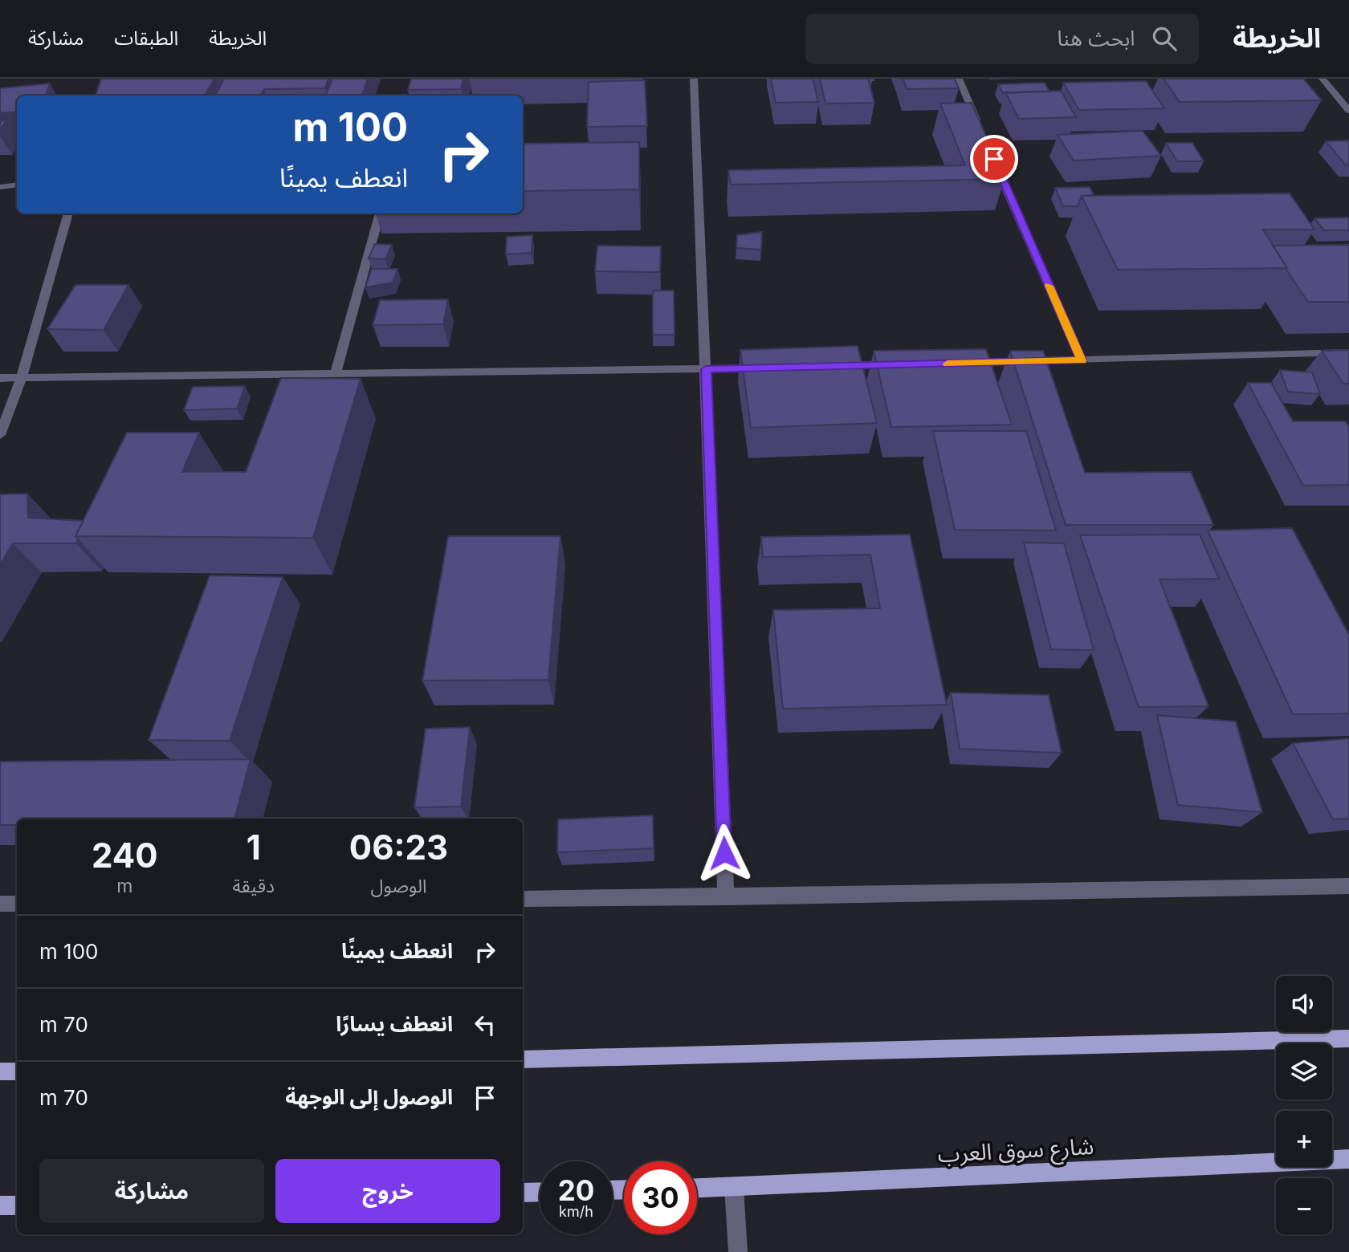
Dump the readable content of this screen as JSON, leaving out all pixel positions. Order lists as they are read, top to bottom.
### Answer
{
  "streets": {
    "main road": ["شارع سوق العرب"]
  },
  "page": {
    "header": "الخريطة",
    "search": "ابحث هنا",
    "nav": ["الخريطة", "الطبقات", "مشاركة"],
    "turn": ["100 m", "انعطف يمينًا"],
    "eta": [
      "06:23",
      "الوصول",
      "1",
      "دقيقة",
      "240",
      "m"
    ],
    "list": [
      {
        "name": "انعطف يمينًا",
        "value": "100 m"
      },
      {
        "name": "انعطف يسارًا",
        "value": "70 m"
      },
      {
        "name": "الوصول إلى الوجهة",
        "value": "70 m"
      }
    ],
    "map_buttons": ["+", "−"],
    "buttons": ["خروج", "مشاركة"],
    "speed": "20 km/h",
    "limit": "30"
  }
}
